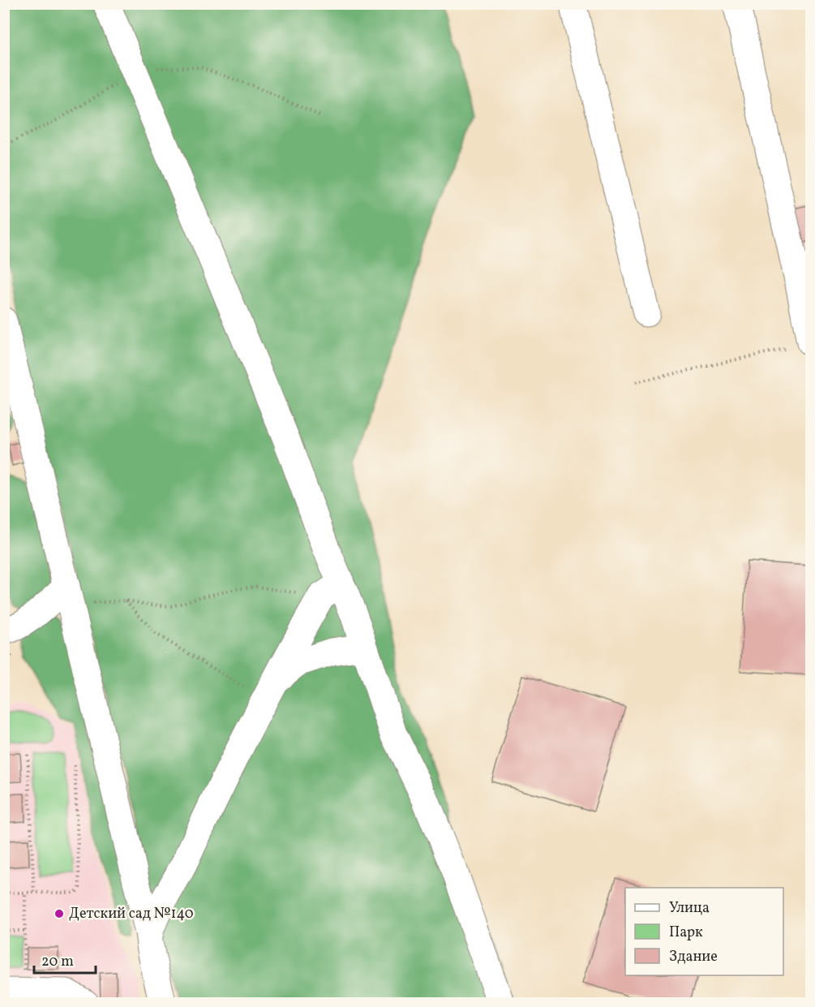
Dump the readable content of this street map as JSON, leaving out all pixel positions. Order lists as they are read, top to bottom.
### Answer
{
  "places": ["Детский сад №140"],
  "legend": ["Улица", "Парк", "Здание"],
  "scale_bar": "20 m"
}
